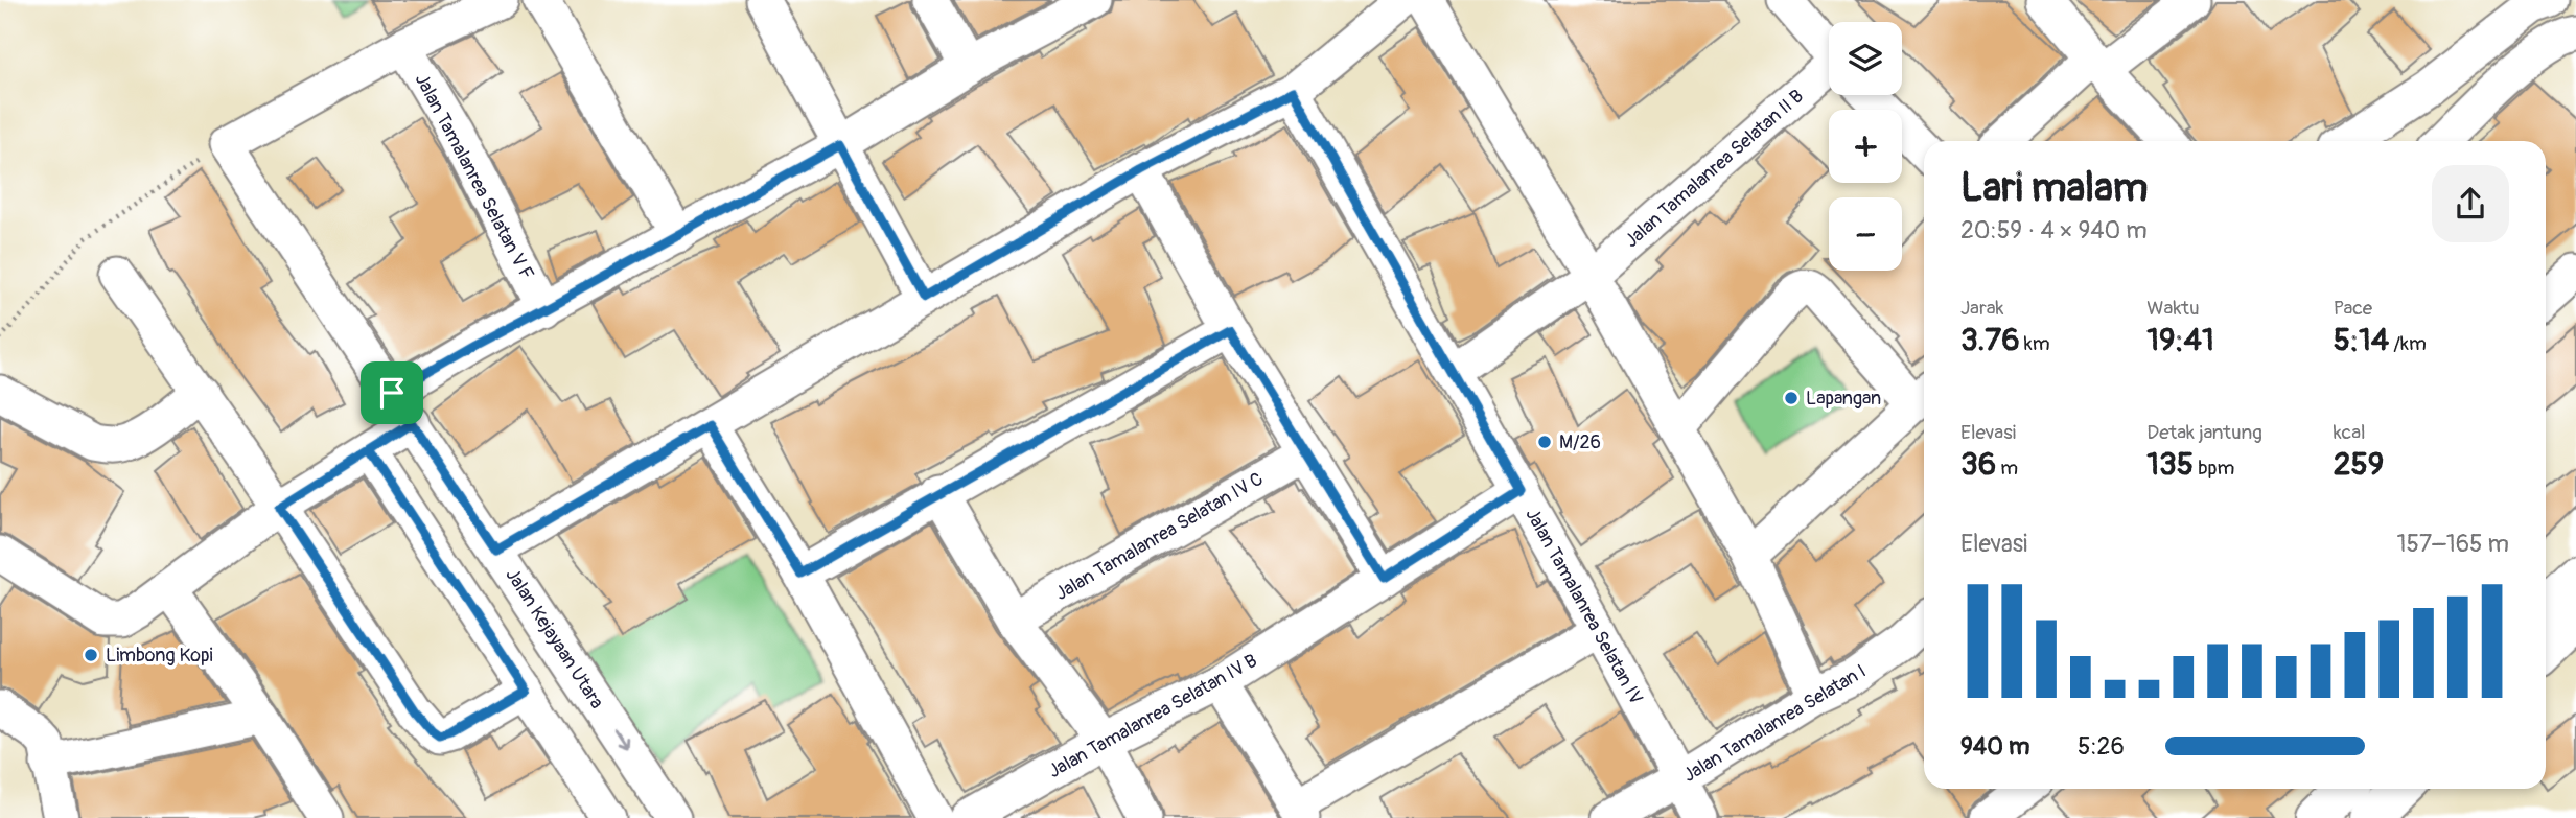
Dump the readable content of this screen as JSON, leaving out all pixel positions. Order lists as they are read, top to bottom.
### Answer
{
  "streets": {
    "street": [
      "Jalan Tamalanrea Selatan II B",
      "Jalan Tamalanrea Selatan V F",
      "Jalan Tamalanrea Selatan IV C",
      "Jalan Tamalanrea Selatan IV",
      "Jalan Kejayaan Utara",
      "Jalan Tamalanrea Selatan IV B",
      "Jalan Tamalanrea Selatan I"
    ]
  },
  "crossings": [
    ["Jalan Tamalanrea Selatan II B", "Jalan Tamalanrea Selatan IV"],
    ["Jalan Tamalanrea Selatan IV", "Jalan Tamalanrea Selatan IV B"],
    ["Jalan Tamalanrea Selatan IV", "Jalan Tamalanrea Selatan I"]
  ],
  "places": ["Lapangan", "M/26", "Limbong Kopi"],
  "page": {
    "map_buttons": ["+", "−"],
    "heading": ["Lari malam", "20:59 · 4 × 940 m"],
    "stats": [
      ["Jarak", "3.76 km"],
      ["Waktu", "19:41"],
      ["Pace", "5:14 /km"],
      ["Elevasi", "36 m"],
      ["Detak jantung", "135 bpm"],
      ["kcal", "259"]
    ],
    "chart": ["Elevasi", "157–165 m"],
    "list": [
      {
        "name": "940 m",
        "note": "5:26"
      }
    ]
  }
}
